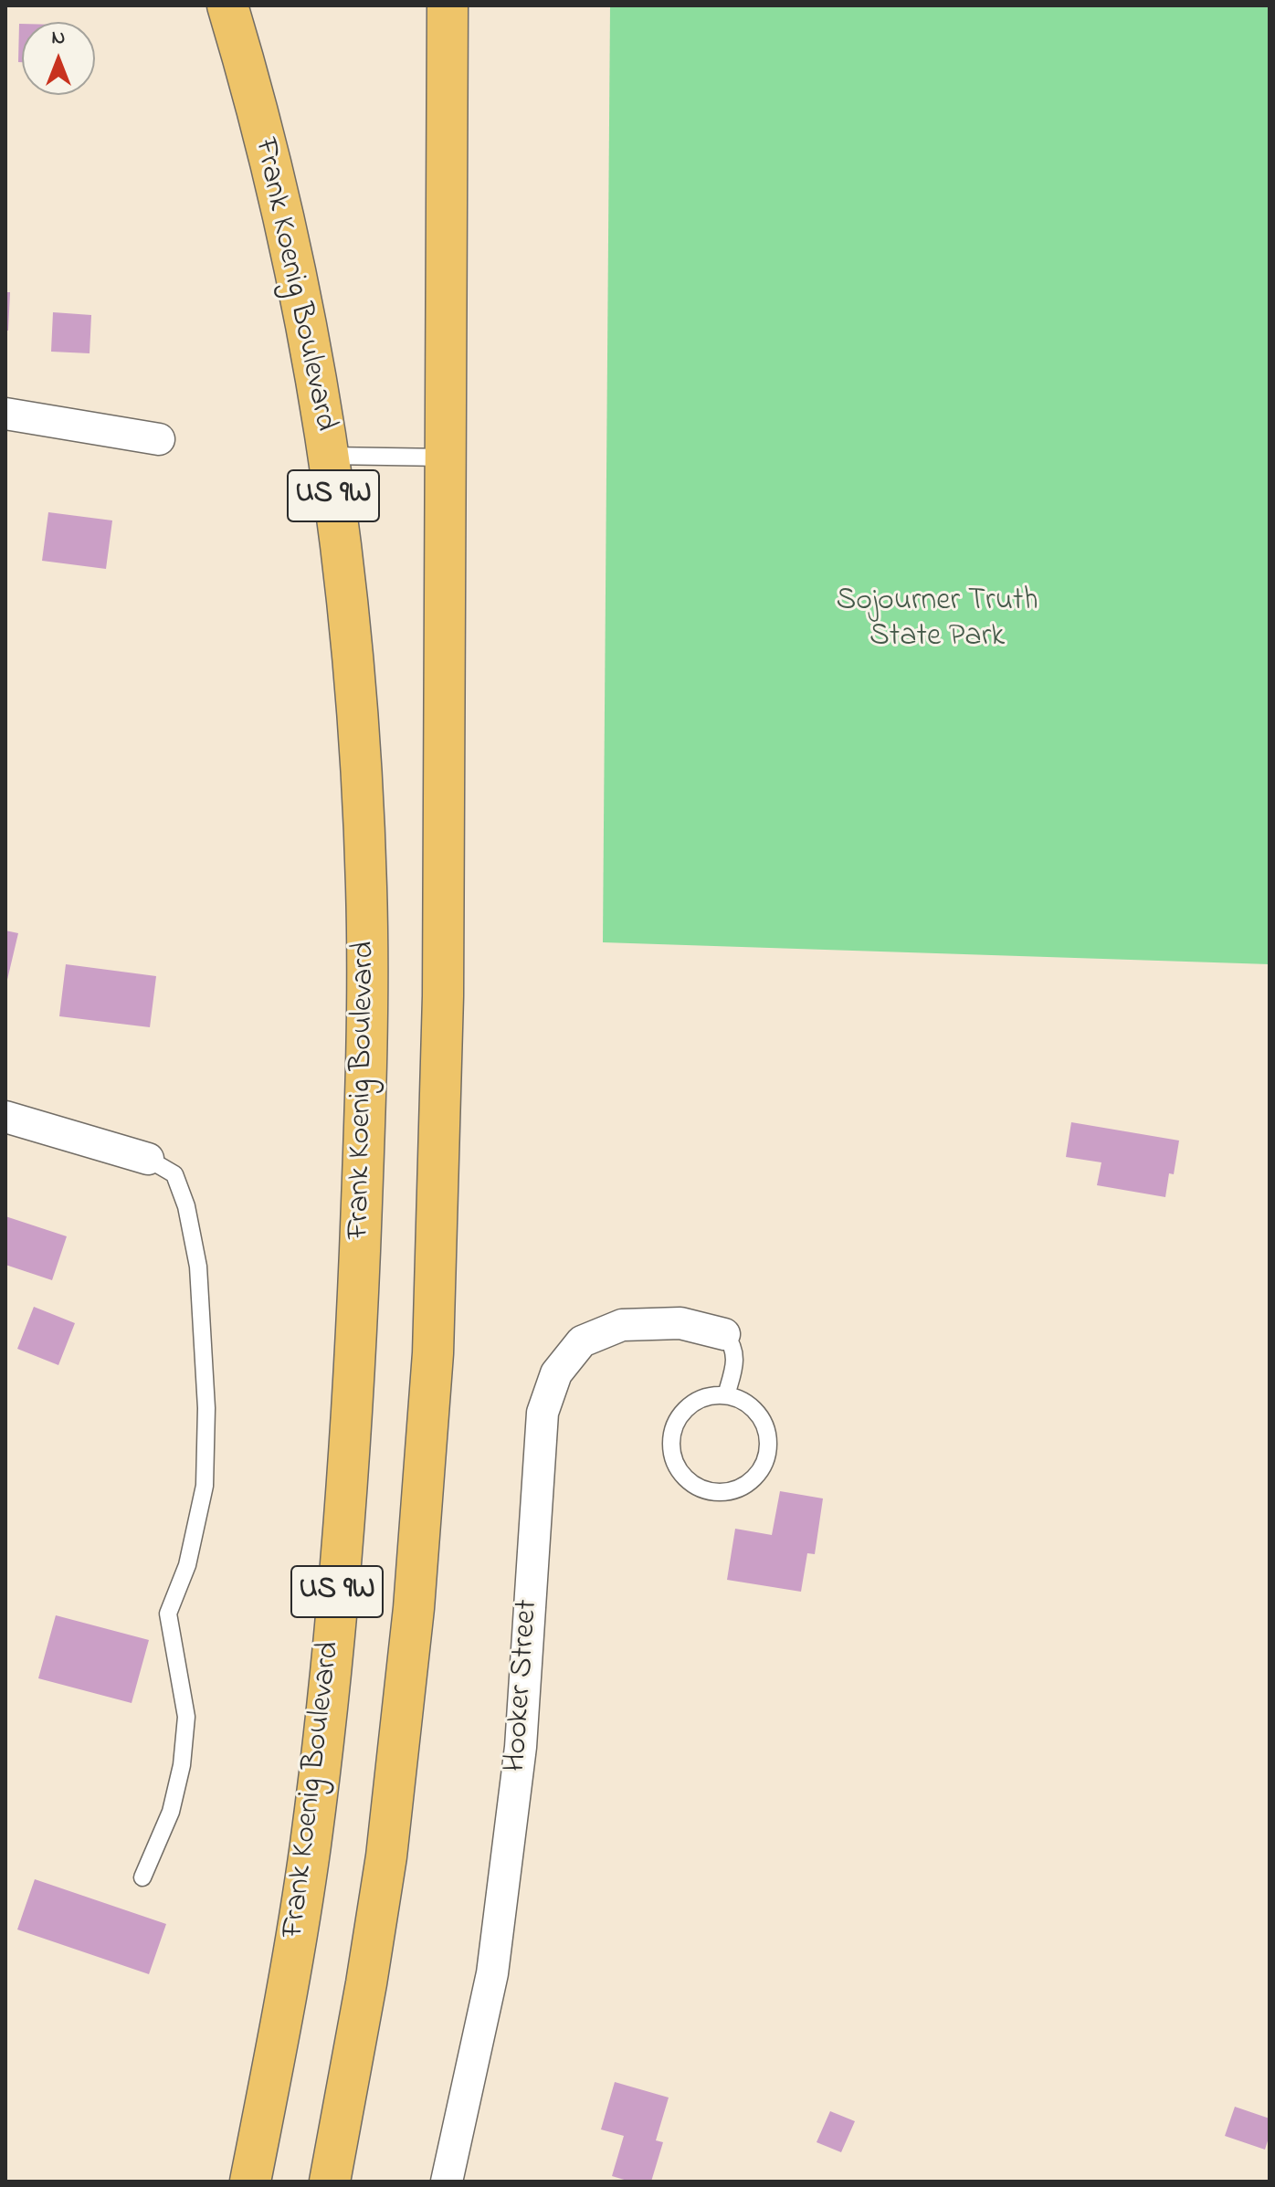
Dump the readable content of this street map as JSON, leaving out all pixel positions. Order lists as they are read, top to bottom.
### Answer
{
  "streets": {
    "main road": ["Frank Koenig Boulevard", "US 9W"],
    "street": ["Hooker Street"]
  },
  "parks": ["Sojourner Truth State Park"],
  "north": "top"
}
